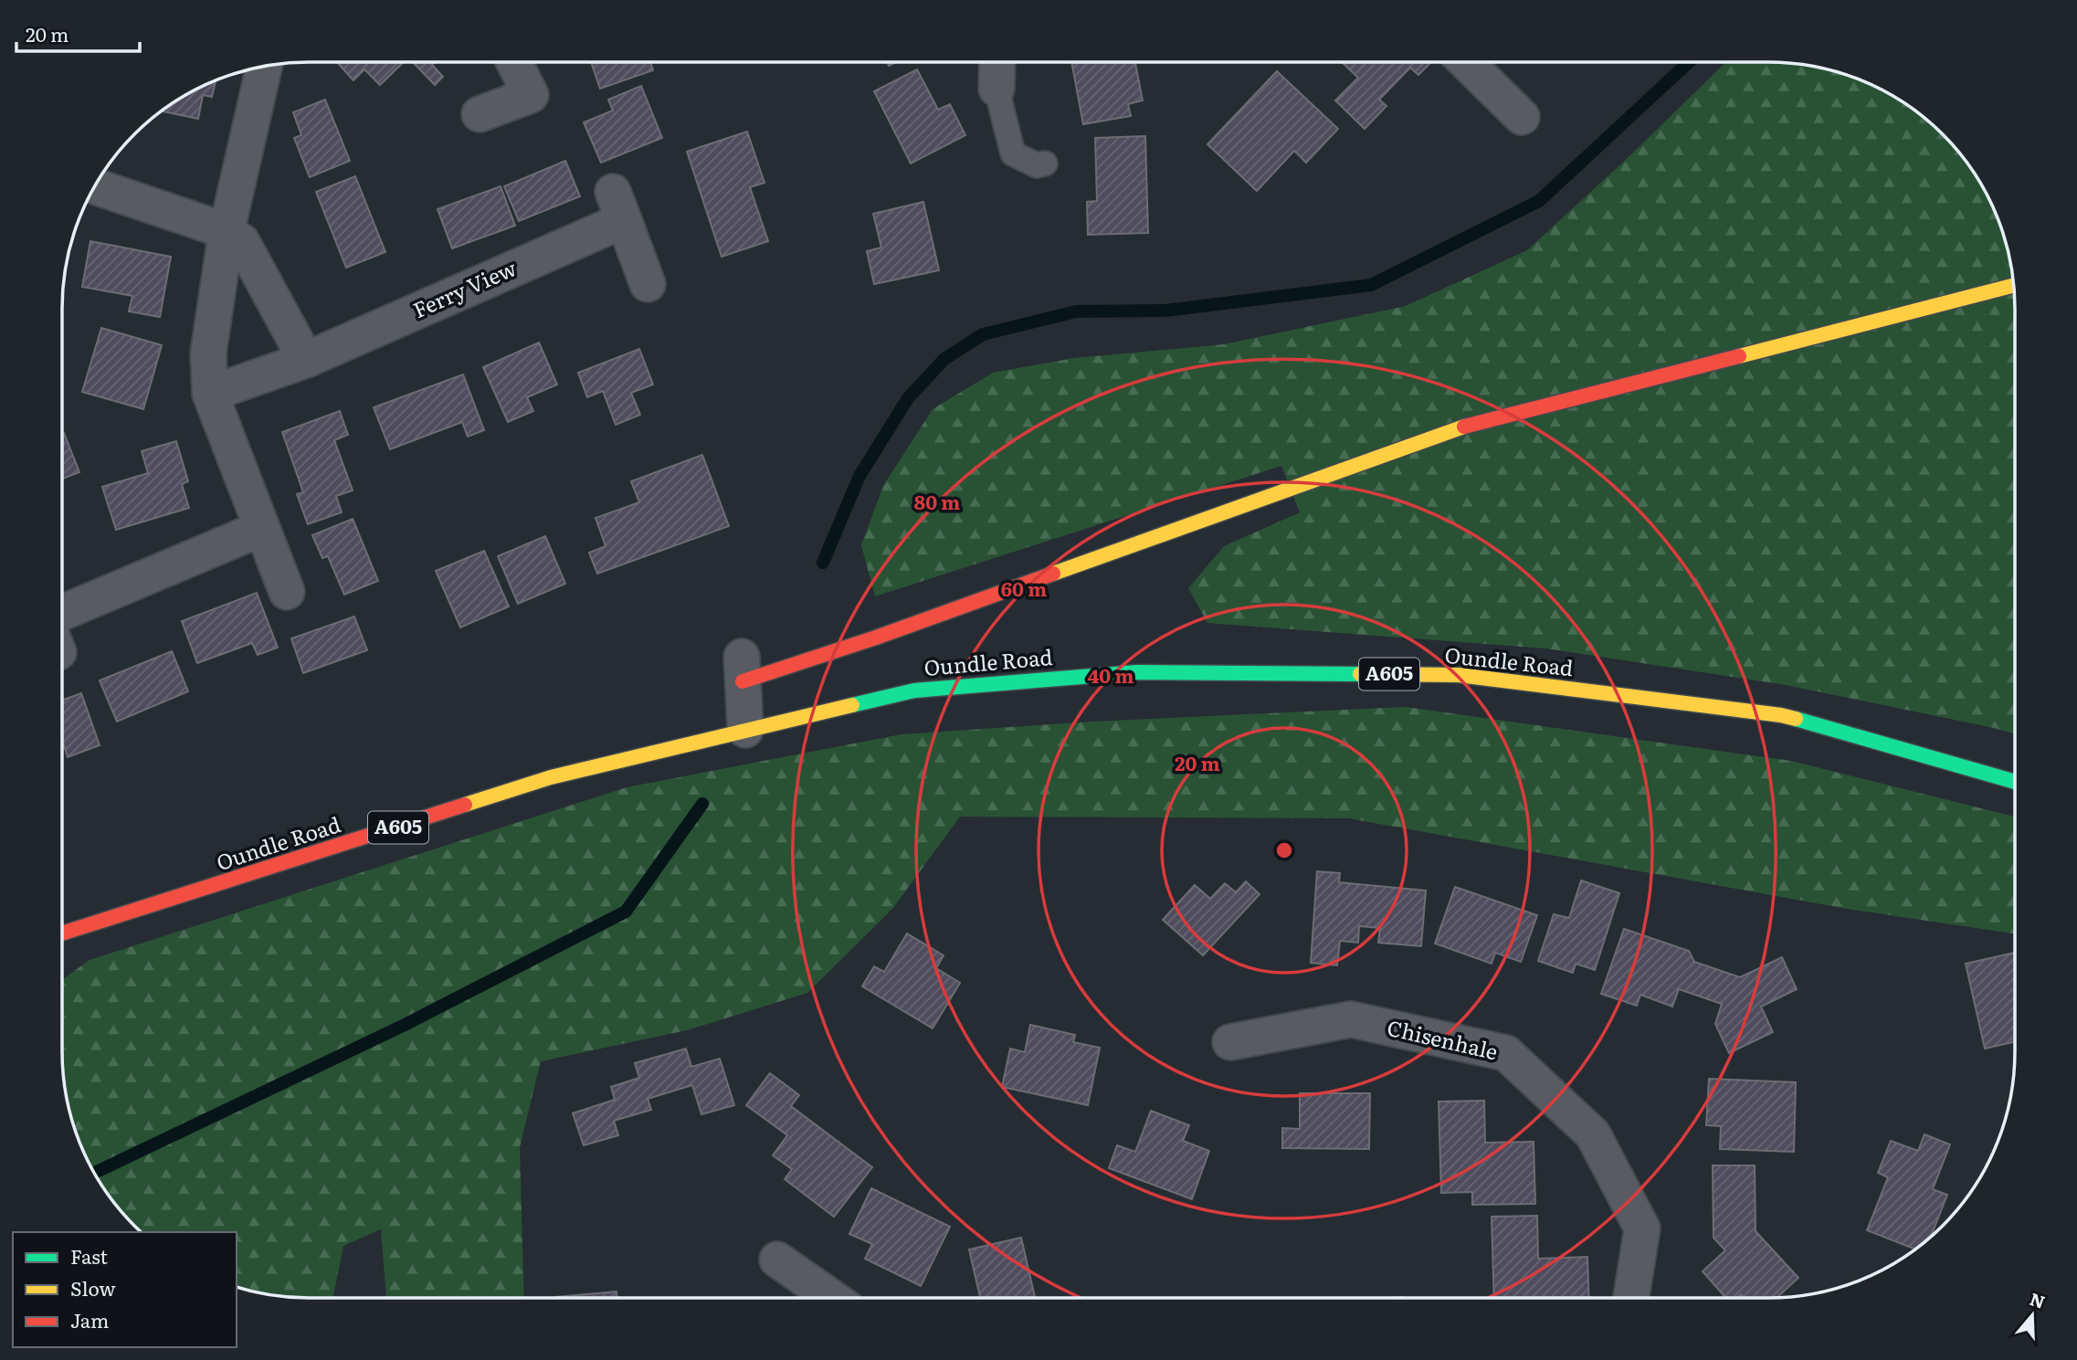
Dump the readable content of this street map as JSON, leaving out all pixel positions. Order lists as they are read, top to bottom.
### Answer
{
  "streets": {
    "main road": ["Oundle Road", "A605"],
    "street": ["Ferry View", "Chisenhale"]
  },
  "legend": ["Fast", "Slow", "Jam"],
  "scale_bar": "20 m",
  "north": "top",
  "rings": [
    "80 m",
    "60 m",
    "40 m",
    "20 m"
  ]
}
